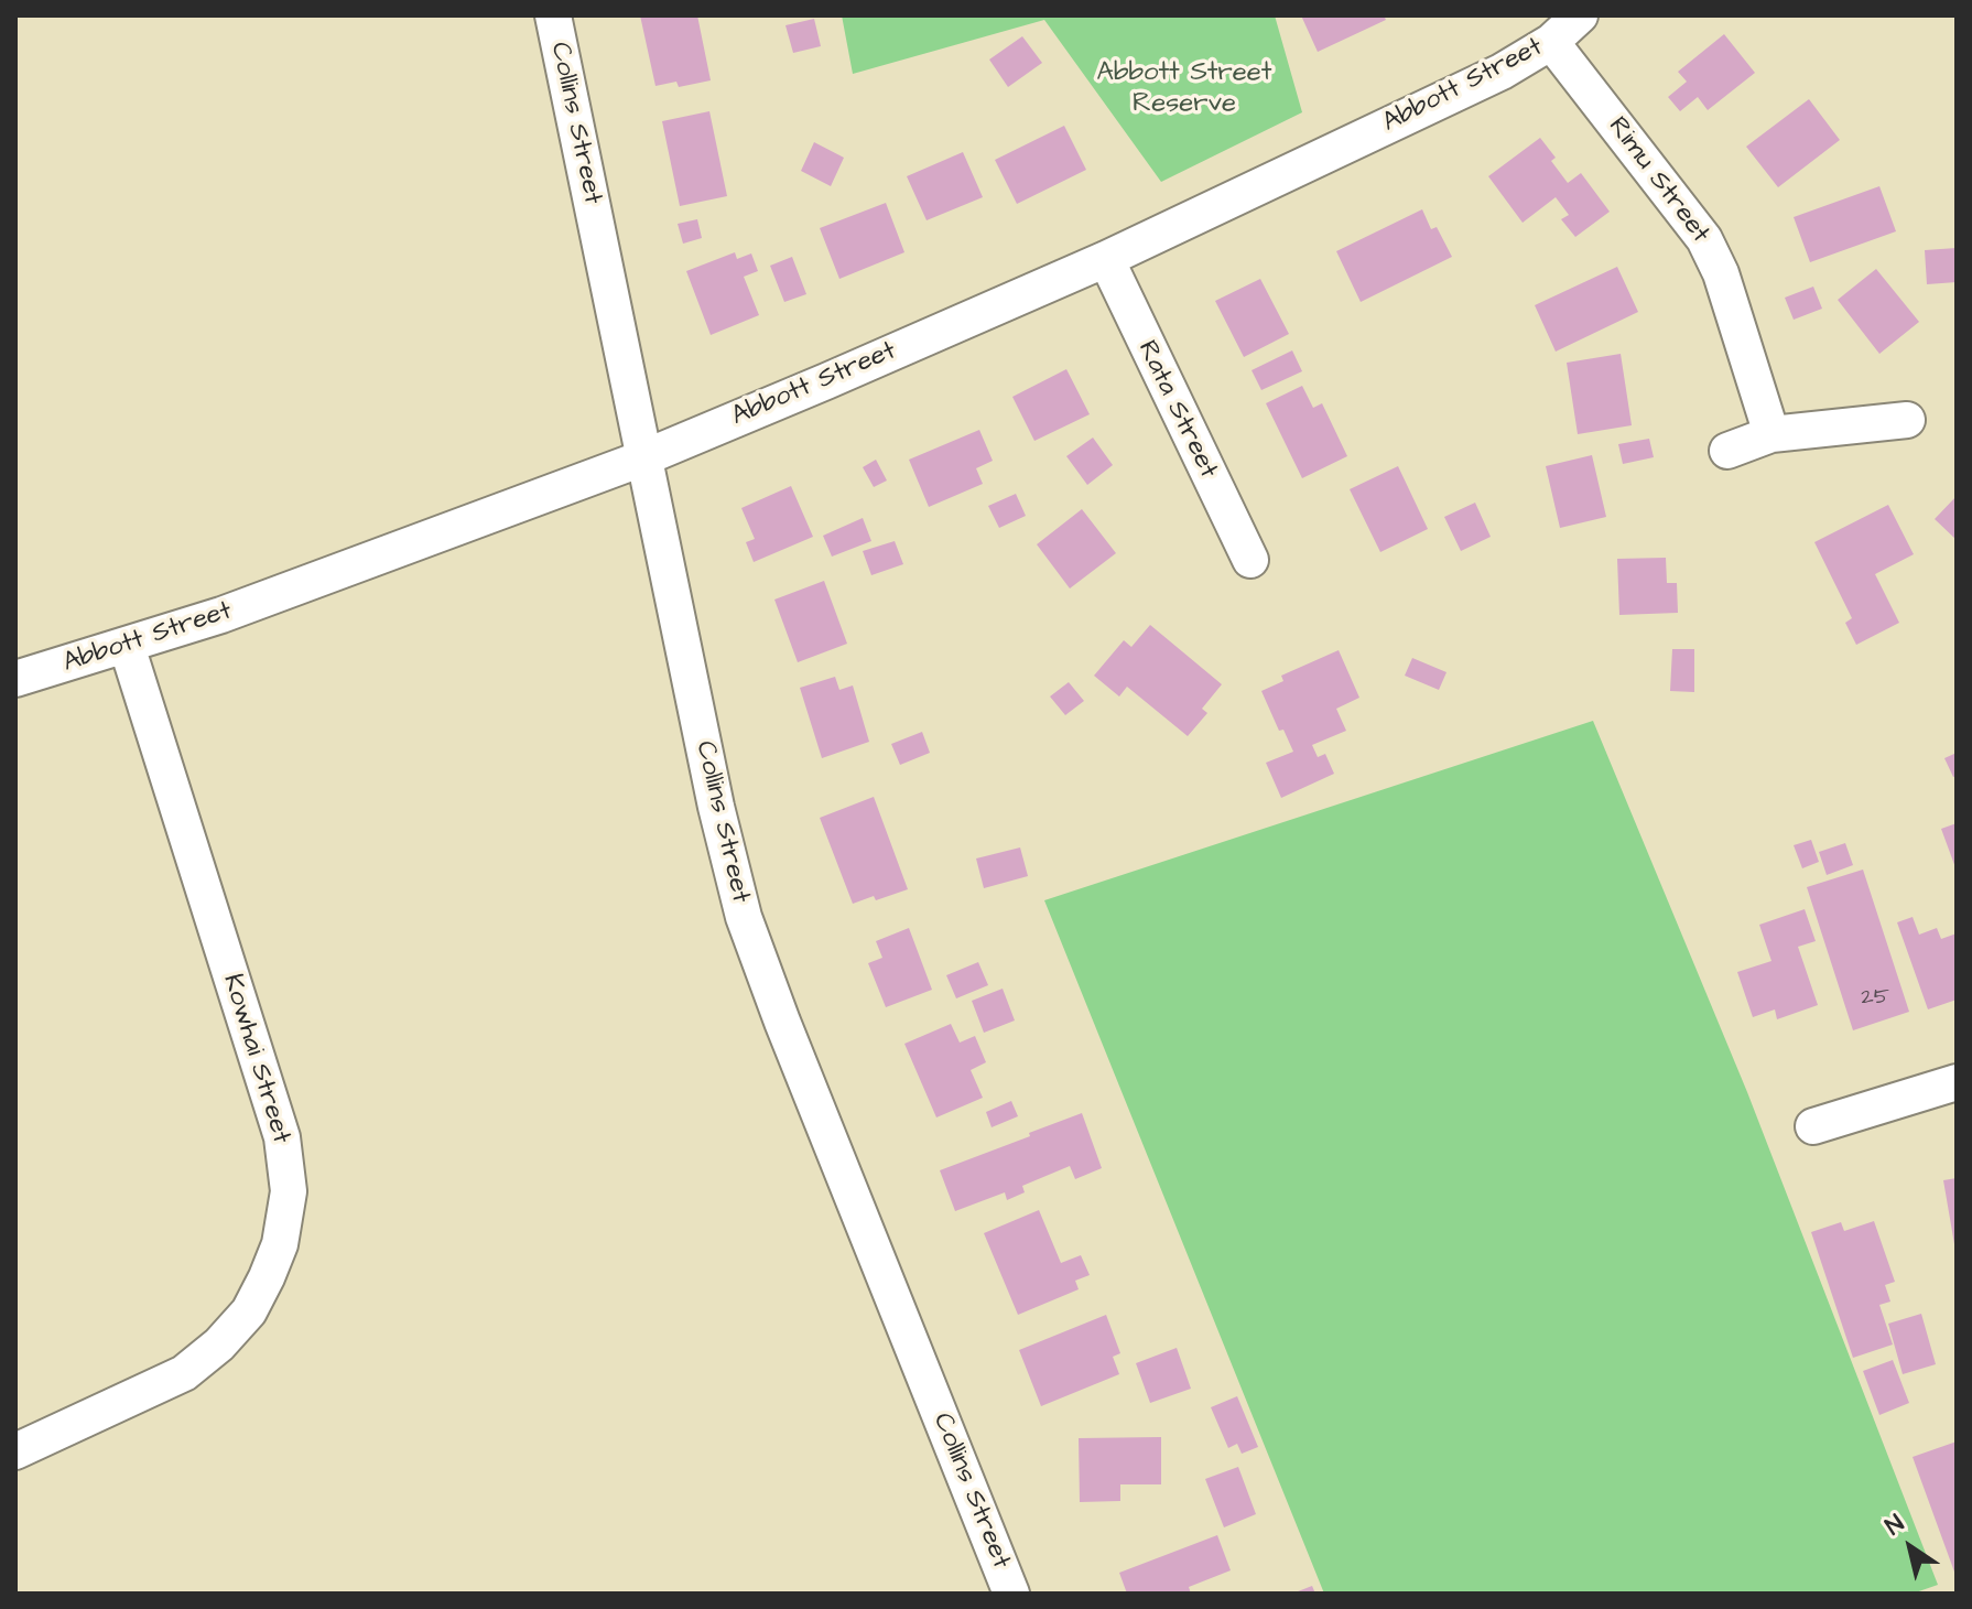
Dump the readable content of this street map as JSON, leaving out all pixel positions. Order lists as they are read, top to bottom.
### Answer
{
  "streets": {
    "street": [
      "Abbott Street",
      "Collins Street",
      "Rimu Street",
      "Rata Street",
      "Kowhai Street"
    ]
  },
  "crossings": [
    ["Abbott Street", "Collins Street"],
    ["Abbott Street", "Rimu Street"],
    ["Abbott Street", "Rata Street"],
    ["Abbott Street", "Kowhai Street"]
  ],
  "parks": ["Abbott Street Reserve"],
  "house_numbers": ["25"],
  "north": "top left"
}
